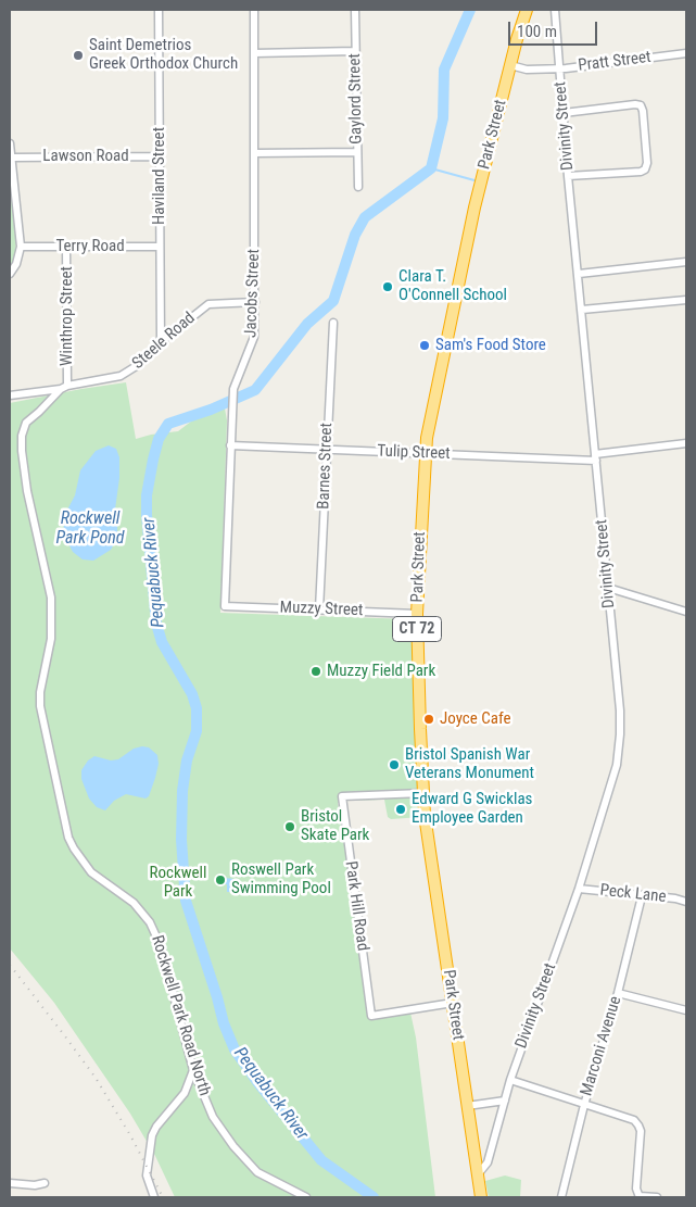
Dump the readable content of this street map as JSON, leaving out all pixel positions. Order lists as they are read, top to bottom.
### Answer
{
  "streets": {
    "highway": ["Park Street", "CT 72"],
    "street": [
      "Pratt Street",
      "Gaylord Street",
      "Divinity Street",
      "Lawson Road",
      "Haviland Street",
      "Terry Road",
      "Jacobs Street",
      "Winthrop Street",
      "Steele Road",
      "Tulip Street",
      "Barnes Street",
      "Muzzy Street",
      "Peck Lane",
      "Park Hill Road",
      "Rockwell Park Road North",
      "Marconi Avenue"
    ]
  },
  "crossings": [
    ["Pratt Street", "Divinity Street"],
    ["Pratt Street", "Park Street"],
    ["Divinity Street", "Park Street"],
    ["Divinity Street", "Tulip Street"],
    ["Divinity Street", "Peck Lane"],
    ["Park Street", "Tulip Street"],
    ["Park Street", "Muzzy Street"],
    ["Park Street", "Park Hill Road"],
    ["Lawson Road", "Haviland Street"],
    ["Haviland Street", "Terry Road"],
    ["Haviland Street", "Steele Road"],
    ["Terry Road", "Winthrop Street"],
    ["Jacobs Street", "Steele Road"],
    ["Jacobs Street", "Tulip Street"],
    ["Jacobs Street", "Muzzy Street"],
    ["Winthrop Street", "Steele Road"],
    ["Winthrop Street", "Rockwell Park Road North"],
    ["Steele Road", "Rockwell Park Road North"],
    ["Tulip Street", "Barnes Street"],
    ["Barnes Street", "Muzzy Street"],
    ["Peck Lane", "Marconi Avenue"]
  ],
  "water": ["Rockwell Park Pond", "Pequabuck River"],
  "parks": ["Rockwell Park"],
  "places": [
    "Saint Demetrios Greek Orthodox Church",
    "Clara T. O'Connell School",
    "Sam's Food Store",
    "Muzzy Field Park",
    "Joyce Cafe",
    "Bristol Spanish War Veterans Monument",
    "Edward G Swicklas Employee Garden",
    "Bristol Skate Park",
    "Roswell Park Swimming Pool"
  ],
  "scale_bar": "100 m"
}
